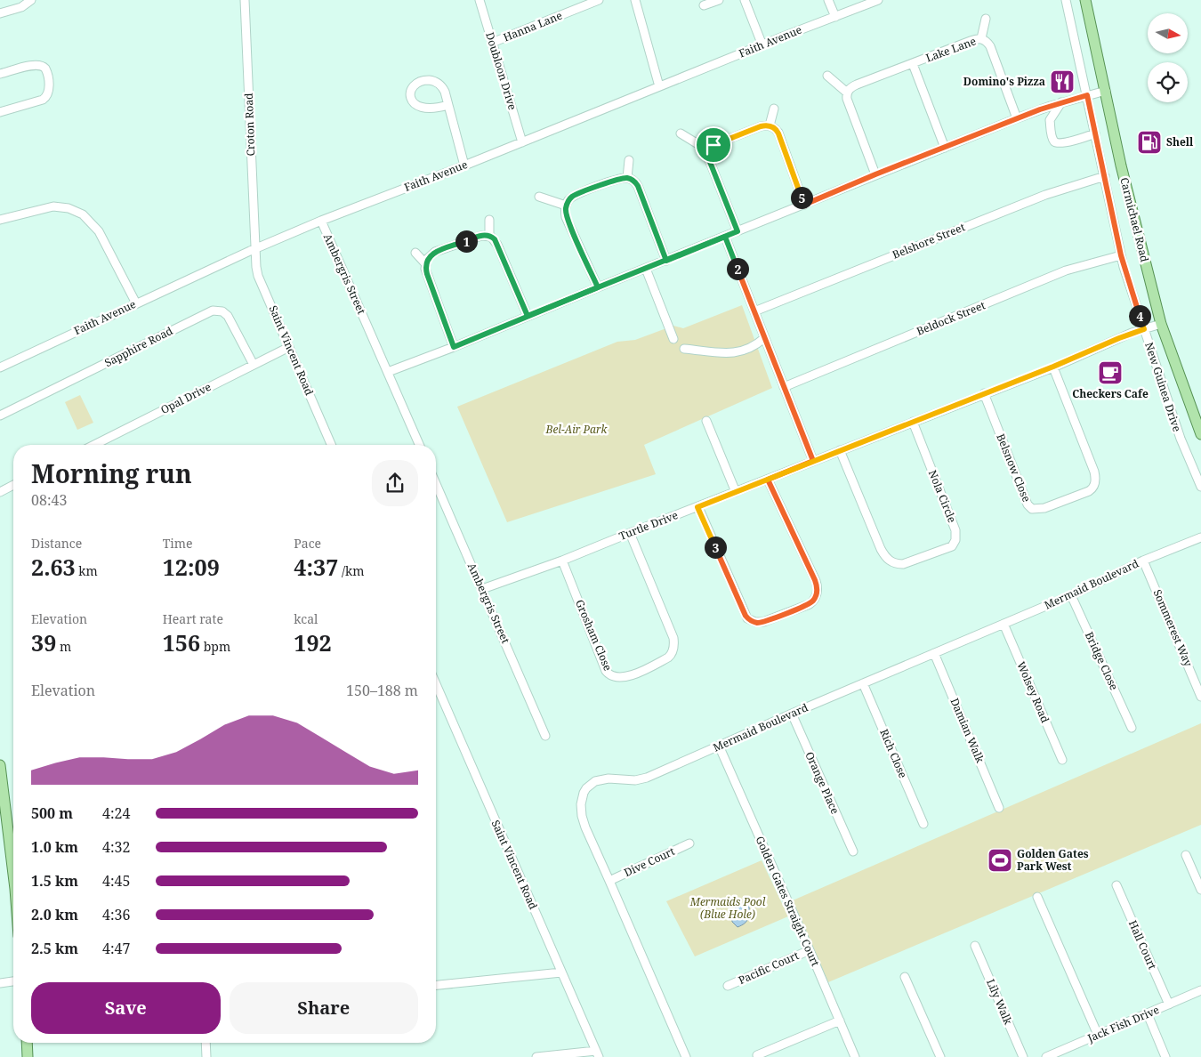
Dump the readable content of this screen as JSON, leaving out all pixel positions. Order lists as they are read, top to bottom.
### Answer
{
  "streets": {
    "main road": ["Carmichael Road"],
    "street": [
      "Hanna Lane",
      "Faith Avenue",
      "Lake Lane",
      "Doubloon Drive",
      "Croton Road",
      "Belshore Street",
      "Ambergris Street",
      "Beldock Street",
      "Sapphire Road",
      "Saint Vincent Road",
      "New Guinea Drive",
      "Opal Drive",
      "Belsnow Close",
      "Nola Circle",
      "Turtle Drive",
      "Mermaid Boulevard",
      "Sommerest Way",
      "Grosham Close",
      "Bridge Close",
      "Wolsey Road",
      "Damian Walk",
      "Rich Close",
      "Orange Place",
      "Dive Court",
      "Golden Gates Straight Court",
      "Hall Court",
      "Pacific Court",
      "Lily Walk",
      "Jack Fish Drive"
    ]
  },
  "crossings": [
    ["Hanna Lane", "Doubloon Drive"],
    ["Faith Avenue", "Doubloon Drive"],
    ["Faith Avenue", "Croton Road"],
    ["Faith Avenue", "Ambergris Street"],
    ["Faith Avenue", "Saint Vincent Road"],
    ["Croton Road", "Saint Vincent Road"],
    ["Carmichael Road", "Turtle Drive"],
    ["Belshore Street", "New Guinea Drive"],
    ["Ambergris Street", "Turtle Drive"],
    ["Beldock Street", "New Guinea Drive"],
    ["Sapphire Road", "Opal Drive"],
    ["Saint Vincent Road", "Opal Drive"],
    ["New Guinea Drive", "Turtle Drive"],
    ["Belsnow Close", "Turtle Drive"],
    ["Nola Circle", "Turtle Drive"],
    ["Turtle Drive", "Grosham Close"],
    ["Mermaid Boulevard", "Sommerest Way"],
    ["Mermaid Boulevard", "Bridge Close"],
    ["Mermaid Boulevard", "Wolsey Road"],
    ["Mermaid Boulevard", "Damian Walk"],
    ["Mermaid Boulevard", "Rich Close"],
    ["Mermaid Boulevard", "Orange Place"],
    ["Mermaid Boulevard", "Dive Court"],
    ["Mermaid Boulevard", "Golden Gates Straight Court"],
    ["Golden Gates Straight Court", "Pacific Court"],
    ["Hall Court", "Jack Fish Drive"]
  ],
  "parks": ["Bel-Air Park", "Mermaids Pool (Blue Hole)"],
  "places": {
    "restaurant": ["Domino's Pizza"],
    "fuel station": ["Shell"],
    "cafe": ["Checkers Cafe"],
    "sports": ["Golden Gates Park West"]
  },
  "north": "right",
  "page": {
    "pins": [
      "5",
      "1",
      "2",
      "4",
      "3"
    ],
    "heading": ["Morning run", "08:43"],
    "stats": [
      ["Distance", "2.63 km"],
      ["Time", "12:09"],
      ["Pace", "4:37 /km"],
      ["Elevation", "39 m"],
      ["Heart rate", "156 bpm"],
      ["kcal", "192"]
    ],
    "chart": ["Elevation", "150–188 m"],
    "list": [
      {
        "name": "500 m",
        "note": "4:24"
      },
      {
        "name": "1.0 km",
        "note": "4:32"
      },
      {
        "name": "1.5 km",
        "note": "4:45"
      },
      {
        "name": "2.0 km",
        "note": "4:36"
      },
      {
        "name": "2.5 km",
        "note": "4:47"
      }
    ],
    "buttons": ["Save", "Share"]
  }
}
